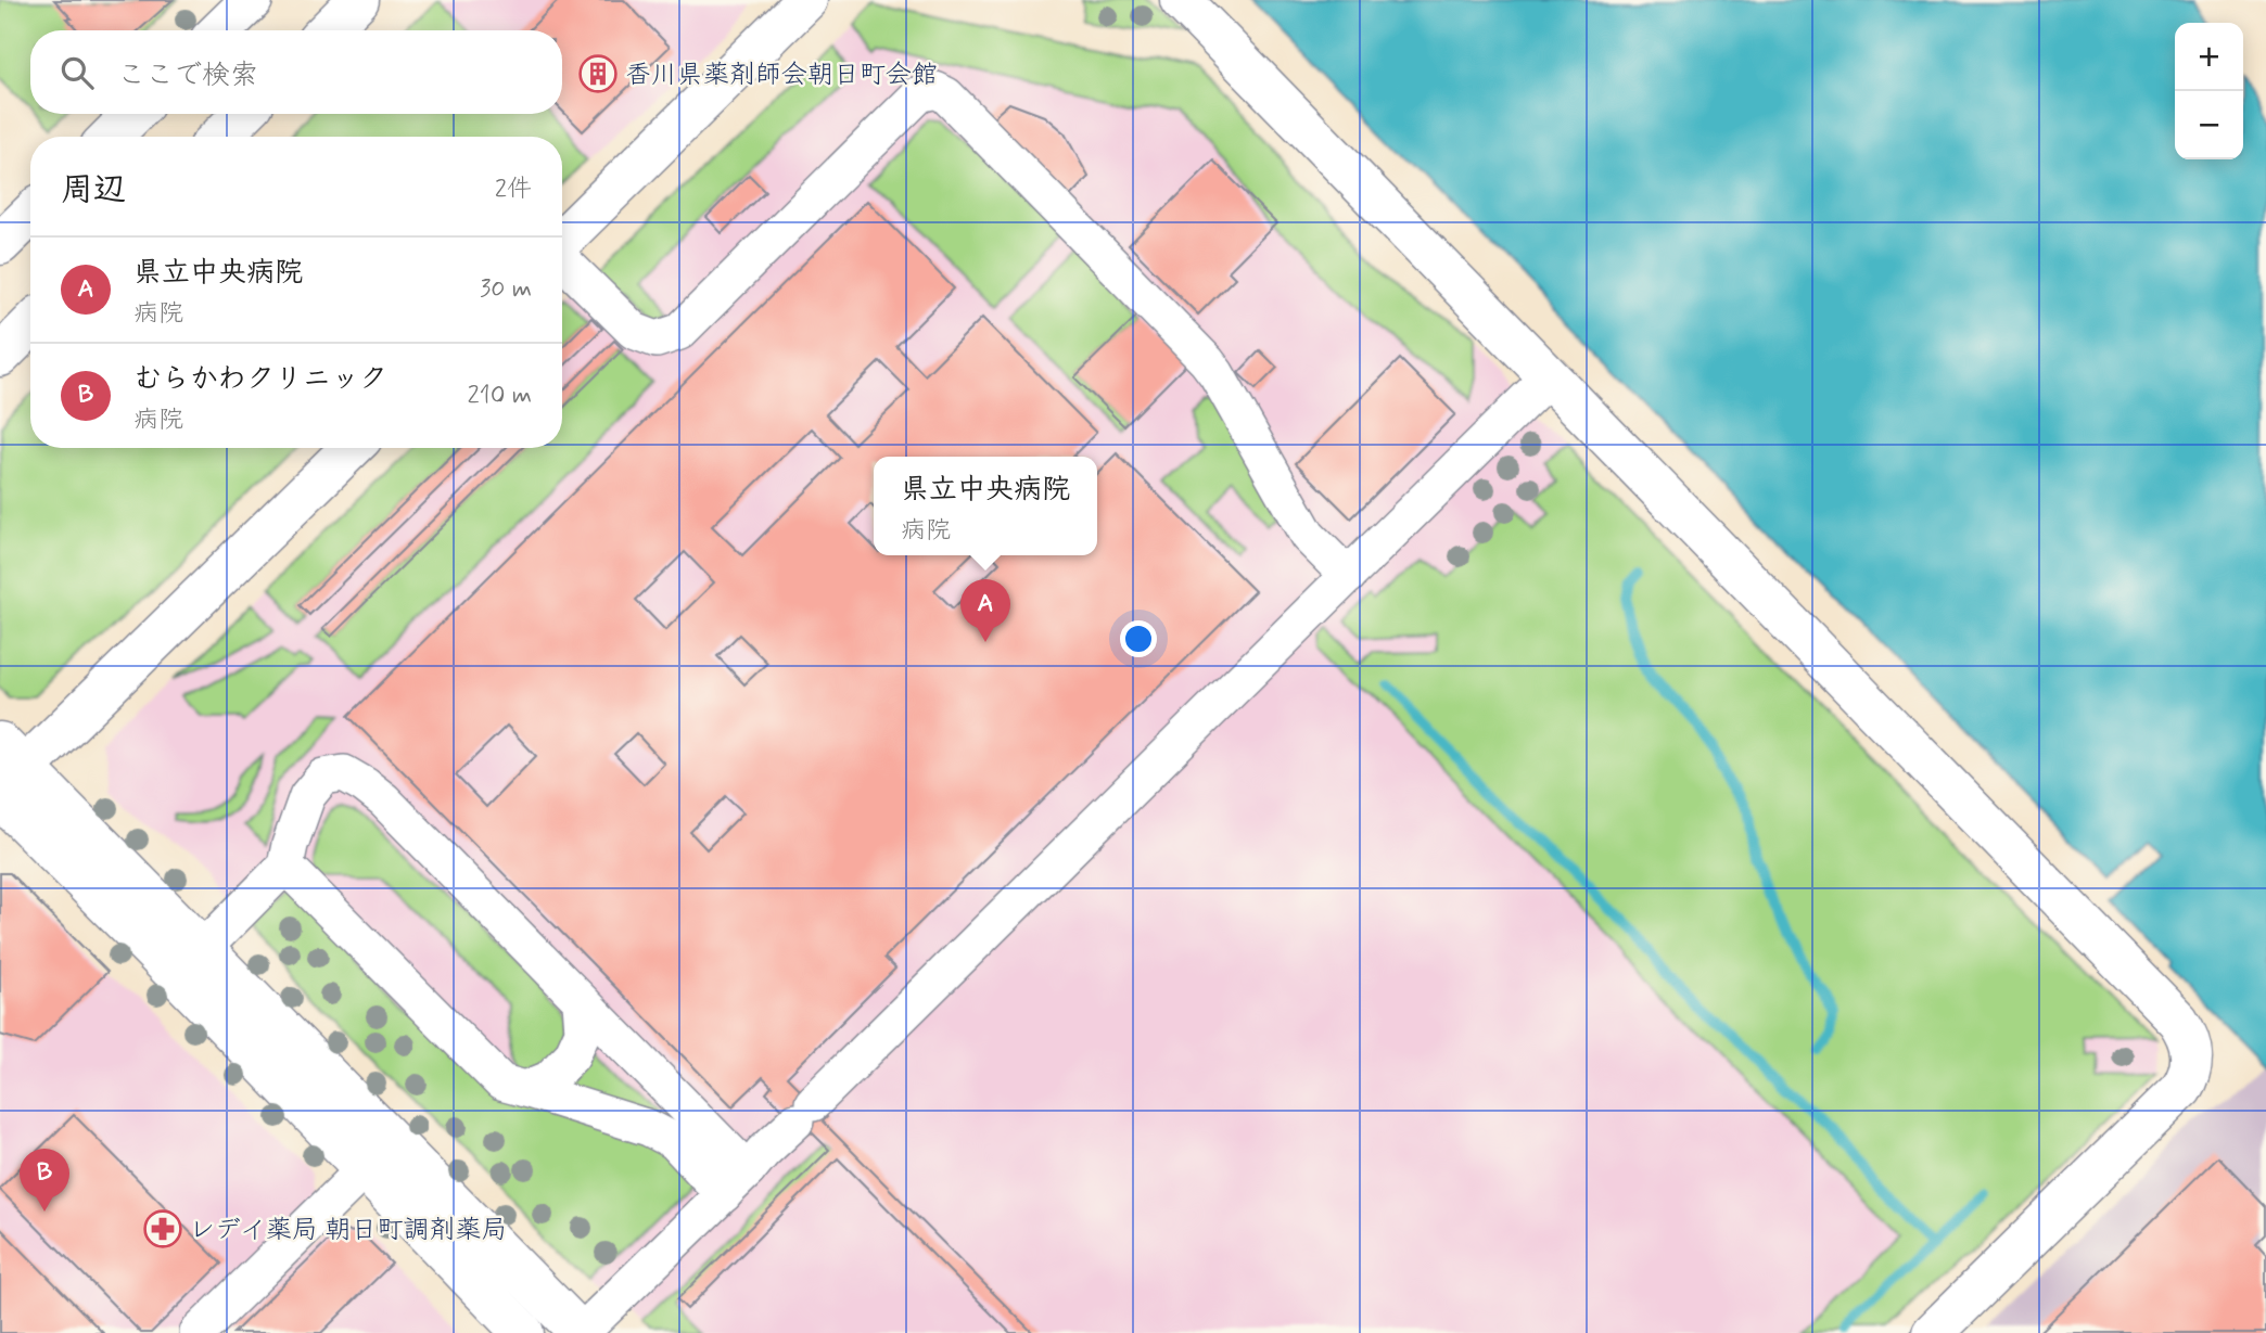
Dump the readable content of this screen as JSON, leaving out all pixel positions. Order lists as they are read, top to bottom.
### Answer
{
  "places": {
    "building": ["香川県薬剤師会朝日町会館"],
    "pharmacy": ["レデイ薬局 朝日町調剤薬局"]
  },
  "page": {
    "map_buttons": ["+", "−"],
    "search": "ここで検索",
    "heading": ["周辺", "2件"],
    "list": [
      {
        "mark": "A",
        "name": "県立中央病院",
        "note": "病院",
        "value": "30 m"
      },
      {
        "mark": "B",
        "name": "むらかわクリニック",
        "note": "病院",
        "value": "210 m"
      }
    ],
    "popup": ["県立中央病院", "病院"],
    "pins": ["A", "B"]
  }
}
